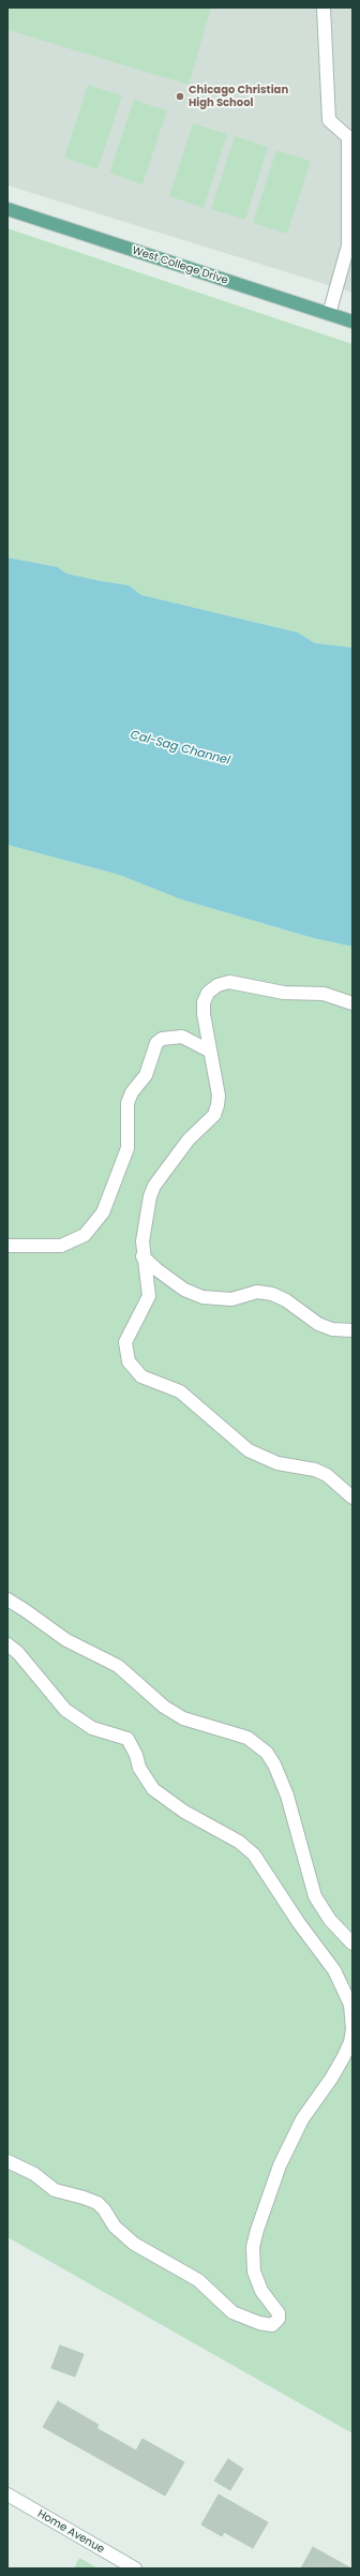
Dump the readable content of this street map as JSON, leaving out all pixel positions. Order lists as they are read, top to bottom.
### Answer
{
  "streets": {
    "main road": ["West College Drive"],
    "street": ["Home Avenue"]
  },
  "water": ["Cal-Sag Channel"],
  "places": ["Chicago Christian High School"]
}
